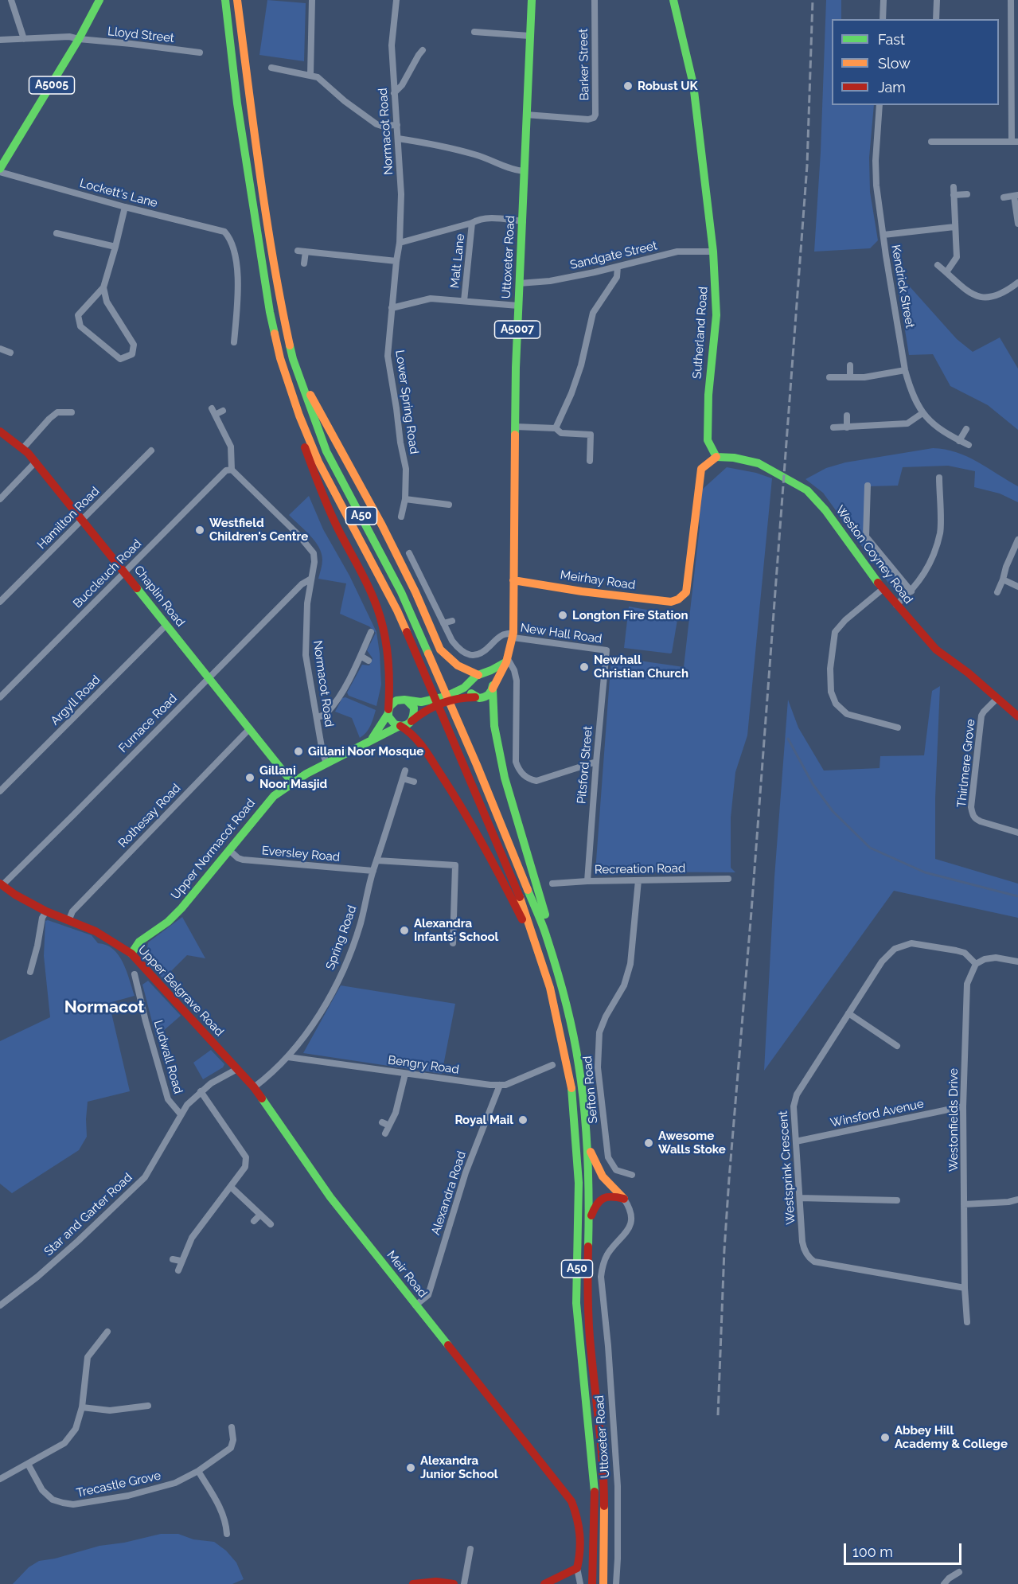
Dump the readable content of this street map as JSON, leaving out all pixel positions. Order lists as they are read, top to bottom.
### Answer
{
  "streets": {
    "main road": [
      "A5005",
      "Uttoxeter Road",
      "A5007",
      "Sutherland Road",
      "A50",
      "Weston Coyney Road",
      "Meirhay Road",
      "Chaplin Road",
      "Upper Normacot Road",
      "Upper Belgrave Road",
      "Meir Road"
    ],
    "street": [
      "Lloyd Street",
      "Barker Street",
      "Normacot Road",
      "Lockett's Lane",
      "Sandgate Street",
      "Malt Lane",
      "Kendrick Street",
      "Lower Spring Road",
      "Hamilton Road",
      "Buccleuch Road",
      "New Hall Road",
      "Argyll Road",
      "Furnace Road",
      "Thirlmere Grove",
      "Pitsford Street",
      "Rothesay Road",
      "Eversley Road",
      "Recreation Road",
      "Spring Road",
      "Ludwall Road",
      "Bengry Road",
      "Sefton Road",
      "Winsford Avenue",
      "Westonfields Drive",
      "Westsprink Crescent",
      "Alexandra Road",
      "Star and Garter Road",
      "Trecastle Grove"
    ]
  },
  "crossings": [
    ["Lloyd Street", "A5005"],
    ["Barker Street", "Uttoxeter Road"],
    ["A5005", "Lockett's Lane"],
    ["Normacot Road", "Lower Spring Road"],
    ["Normacot Road", "Buccleuch Road"],
    ["Normacot Road", "Furnace Road"],
    ["Normacot Road", "Upper Normacot Road"],
    ["Sandgate Street", "Uttoxeter Road"],
    ["Sandgate Street", "Sutherland Road"],
    ["Uttoxeter Road", "Meirhay Road"],
    ["Uttoxeter Road", "New Hall Road"],
    ["Sutherland Road", "Weston Coyney Road"],
    ["Sutherland Road", "Meirhay Road"],
    ["Hamilton Road", "Chaplin Road"],
    ["Weston Coyney Road", "Meirhay Road"],
    ["Weston Coyney Road", "Thirlmere Grove"],
    ["Buccleuch Road", "Chaplin Road"],
    ["Chaplin Road", "Argyll Road"],
    ["Chaplin Road", "Furnace Road"],
    ["Chaplin Road", "Rothesay Road"],
    ["Chaplin Road", "Upper Normacot Road"],
    ["New Hall Road", "Pitsford Street"],
    ["Furnace Road", "Upper Belgrave Road"],
    ["Pitsford Street", "Recreation Road"],
    ["Rothesay Road", "Upper Belgrave Road"],
    ["Upper Normacot Road", "Eversley Road"],
    ["Upper Normacot Road", "Upper Belgrave Road"],
    ["Eversley Road", "Spring Road"],
    ["Recreation Road", "Sefton Road"],
    ["Spring Road", "Bengry Road"],
    ["Spring Road", "Meir Road"],
    ["Upper Belgrave Road", "Star and Garter Road"],
    ["Upper Belgrave Road", "Meir Road"],
    ["Ludwall Road", "Star and Garter Road"],
    ["Bengry Road", "Alexandra Road"],
    ["Winsford Avenue", "Westonfields Drive"],
    ["Winsford Avenue", "Westsprink Crescent"],
    ["Westonfields Drive", "Westsprink Crescent"],
    ["Alexandra Road", "Meir Road"],
    ["Star and Garter Road", "Meir Road"]
  ],
  "districts": ["Normacot"],
  "places": [
    "Robust UK",
    "Westfield Children's Centre",
    "Longton Fire Station",
    "Newhall Christian Church",
    "Gillani Noor Mosque",
    "Gillani Noor Masjid",
    "Alexandra Infants' School",
    "Royal Mail",
    "Awesome Walls Stoke",
    "Abbey Hill Academy & College",
    "Alexandra Junior School"
  ],
  "legend": ["Fast", "Slow", "Jam"],
  "scale_bar": "100 m"
}
